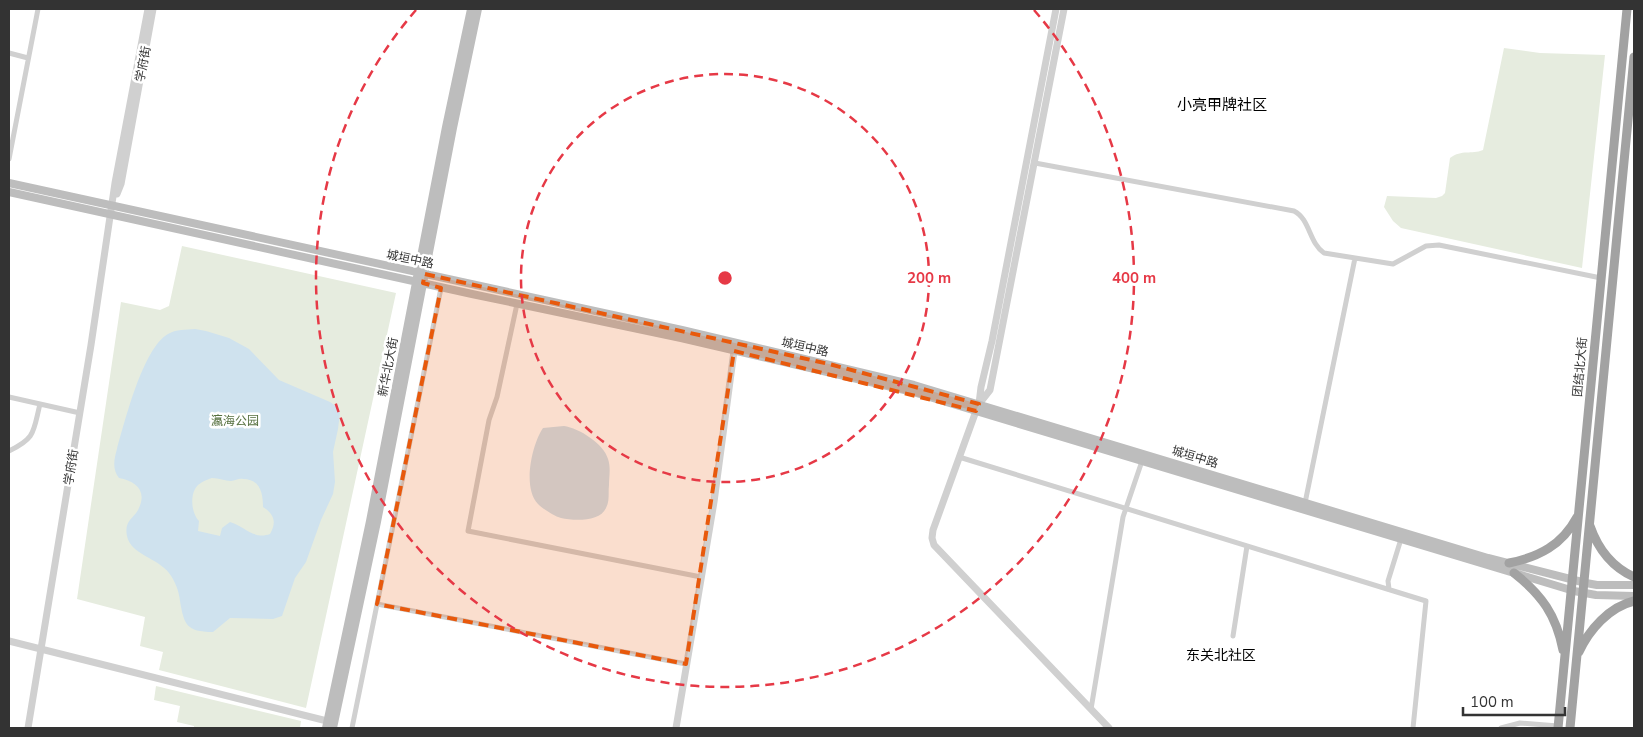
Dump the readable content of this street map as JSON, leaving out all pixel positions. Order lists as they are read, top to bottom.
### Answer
{
  "streets": {
    "highway": ["团结北大街"],
    "main road": ["城垣中路", "新华北大街"],
    "street": ["学府街"]
  },
  "crossings": [
    ["学府街", "城垣中路"],
    ["城垣中路", "新华北大街"],
    ["城垣中路", "团结北大街"]
  ],
  "districts": ["小亮甲牌社区", "东关北社区"],
  "parks": ["瀛海公园"],
  "scale_bar": "100 m",
  "rings": ["200 m", "400 m"]
}
